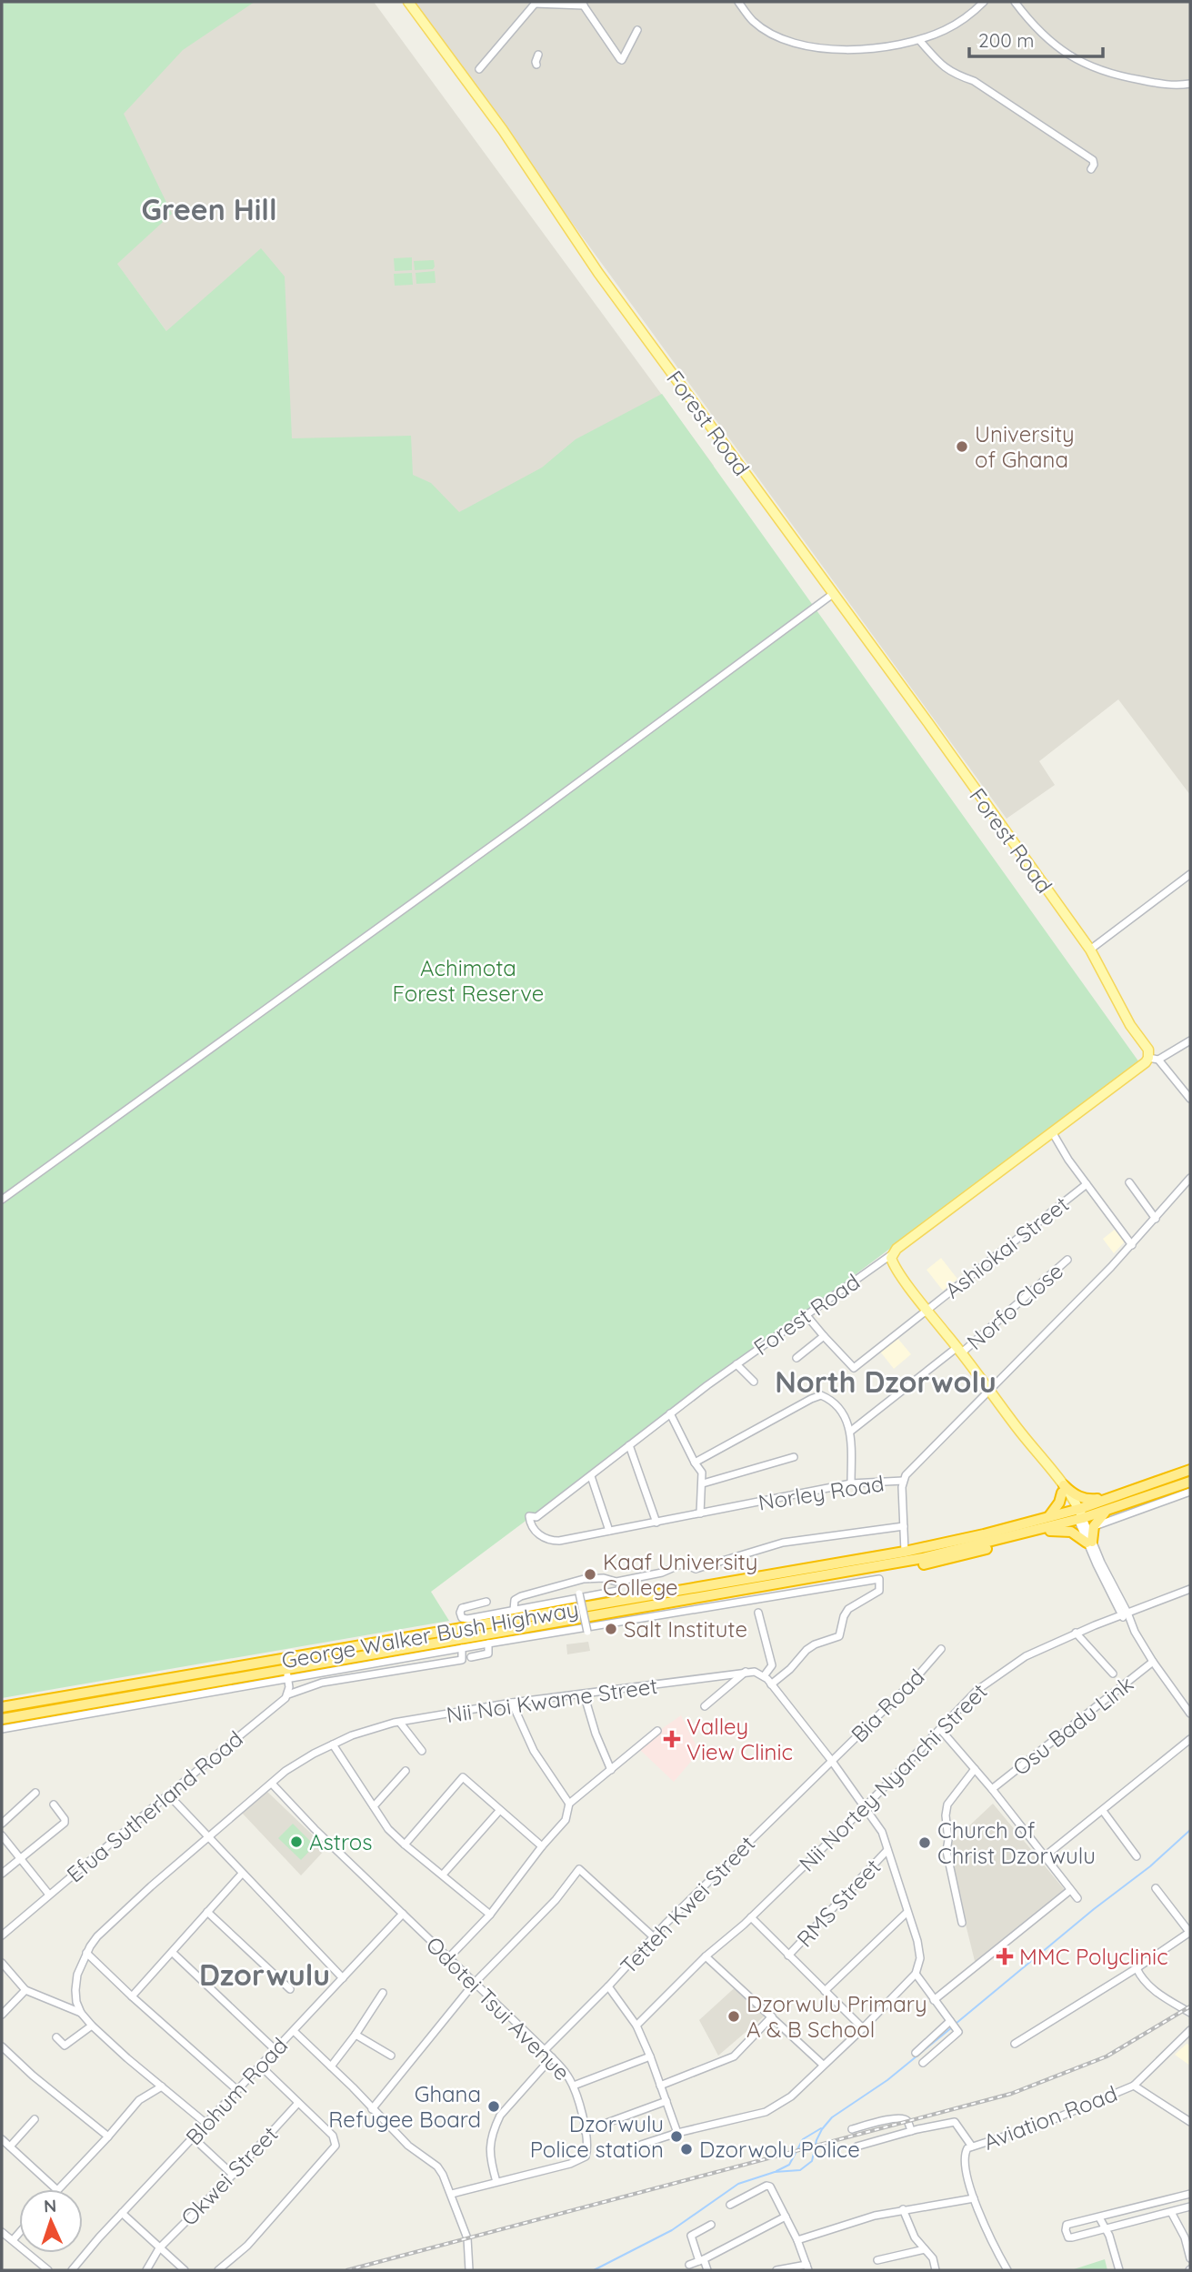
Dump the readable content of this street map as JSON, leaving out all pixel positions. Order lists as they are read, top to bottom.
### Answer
{
  "streets": {
    "highway": ["George Walker Bush Highway"],
    "main road": ["Forest Road"],
    "street": [
      "Ashiokai Street",
      "Norfo Close",
      "Norley Road",
      "Nii Noi Kwame Street",
      "Bia Road",
      "Osu Badu Link",
      "Nii Nortey Nyanchi Street",
      "Efua Sutherland Road",
      "RMS Street",
      "Tetteh Kwei Street",
      "Odotei Tsui Avenue",
      "Blohum Road",
      "Aviation Road",
      "Okwei Street"
    ]
  },
  "crossings": [
    ["Forest Road", "Norley Road"],
    ["Nii Noi Kwame Street", "Odotei Tsui Avenue"],
    ["Bia Road", "Tetteh Kwei Street"],
    ["Tetteh Kwei Street", "Odotei Tsui Avenue"],
    ["Odotei Tsui Avenue", "Blohum Road"]
  ],
  "districts": ["Green Hill", "North Dzorwolu", "Dzorwulu"],
  "parks": ["Achimota Forest Reserve"],
  "places": {
    "other": [
      "University of Ghana",
      "Kaaf University College",
      "Salt Institute",
      "Astros",
      "Church of Christ Dzorwulu",
      "Dzorwulu Primary A & B School",
      "Ghana Refugee Board",
      "Dzorwulu Police station",
      "Dzorwolu Police"
    ],
    "health": ["Valley View Clinic", "MMC Polyclinic"]
  },
  "scale_bar": "200 m",
  "north": "top"
}
